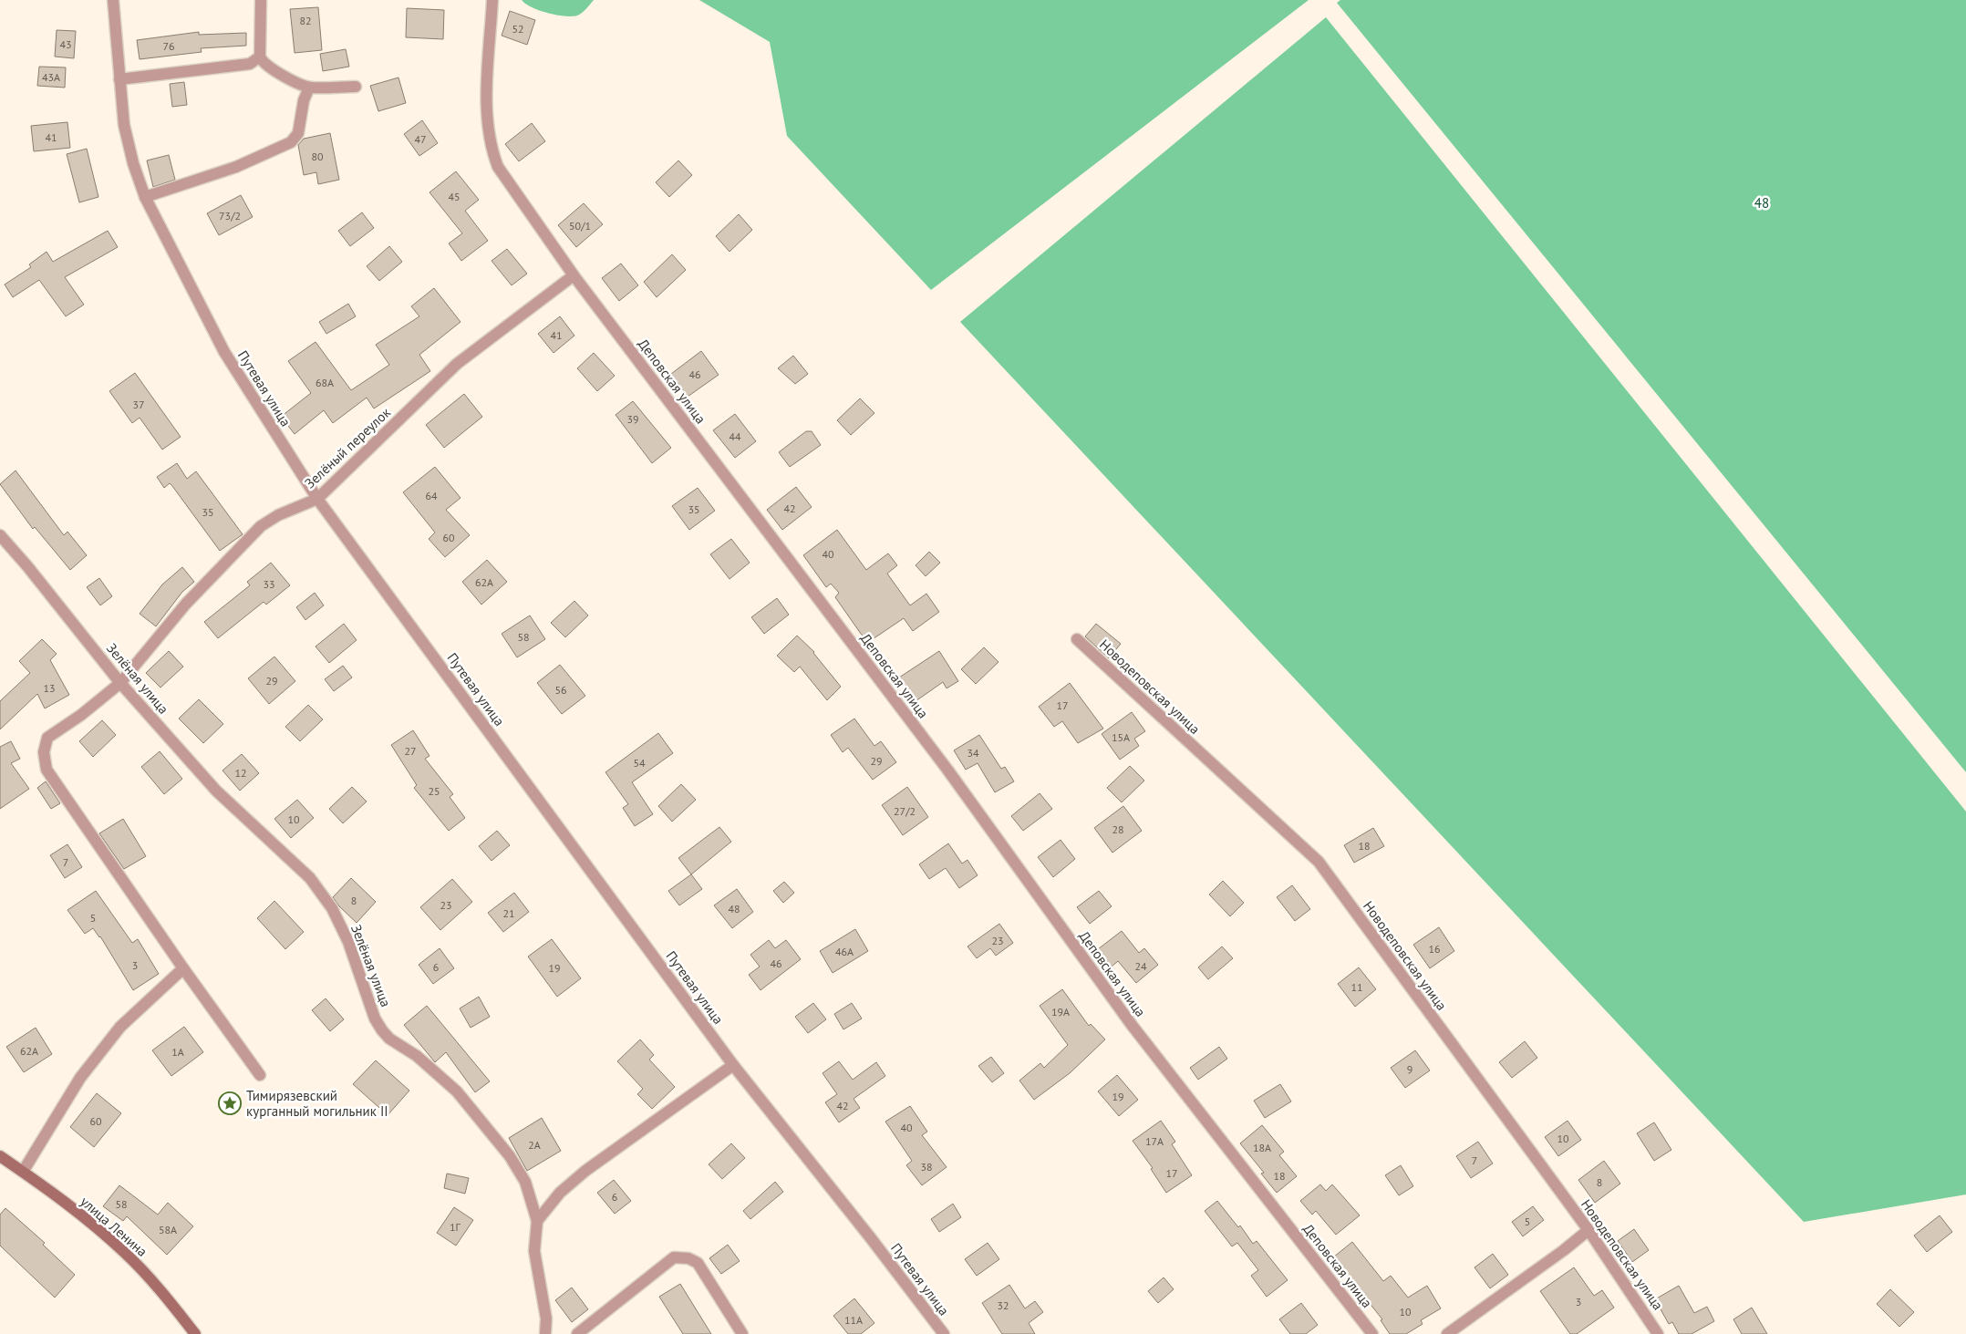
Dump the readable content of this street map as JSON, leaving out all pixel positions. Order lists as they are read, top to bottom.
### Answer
{
  "streets": {
    "street": [
      "Деповская улица",
      "Путевая улица",
      "Зелёный переулок",
      "Зелёная улица",
      "Новодеповская улица",
      "улица Ленина"
    ]
  },
  "crossings": [
    ["Деповская улица", "Зелёный переулок"],
    ["Путевая улица", "Зелёный переулок"],
    ["Зелёный переулок", "Зелёная улица"]
  ],
  "parks": ["48"],
  "places": {
    "place": ["Тимирязевский курганный могильник II"]
  },
  "house_numbers": [
    "82",
    "52",
    "43",
    "76",
    "43А",
    "41",
    "47",
    "80",
    "45",
    "73/2",
    "50/1",
    "41",
    "46",
    "68А",
    "37",
    "39",
    "44",
    "64",
    "42",
    "35",
    "35",
    "60",
    "40",
    "62А",
    "33",
    "58",
    "29",
    "13",
    "56",
    "17",
    "15А",
    "27",
    "34",
    "29",
    "54",
    "12",
    "25",
    "27/2",
    "10",
    "28",
    "18",
    "7",
    "8",
    "23",
    "48",
    "21",
    "5",
    "23",
    "16",
    "46А",
    "46",
    "3",
    "24",
    "6",
    "19",
    "11",
    "19А",
    "62А",
    "1А",
    "9",
    "19",
    "42",
    "60",
    "40",
    "10",
    "17А",
    "2А",
    "18А",
    "7",
    "38",
    "17",
    "18",
    "8",
    "6",
    "58",
    "5",
    "1Г",
    "58А",
    "3",
    "32",
    "10",
    "11А"
  ]
}
